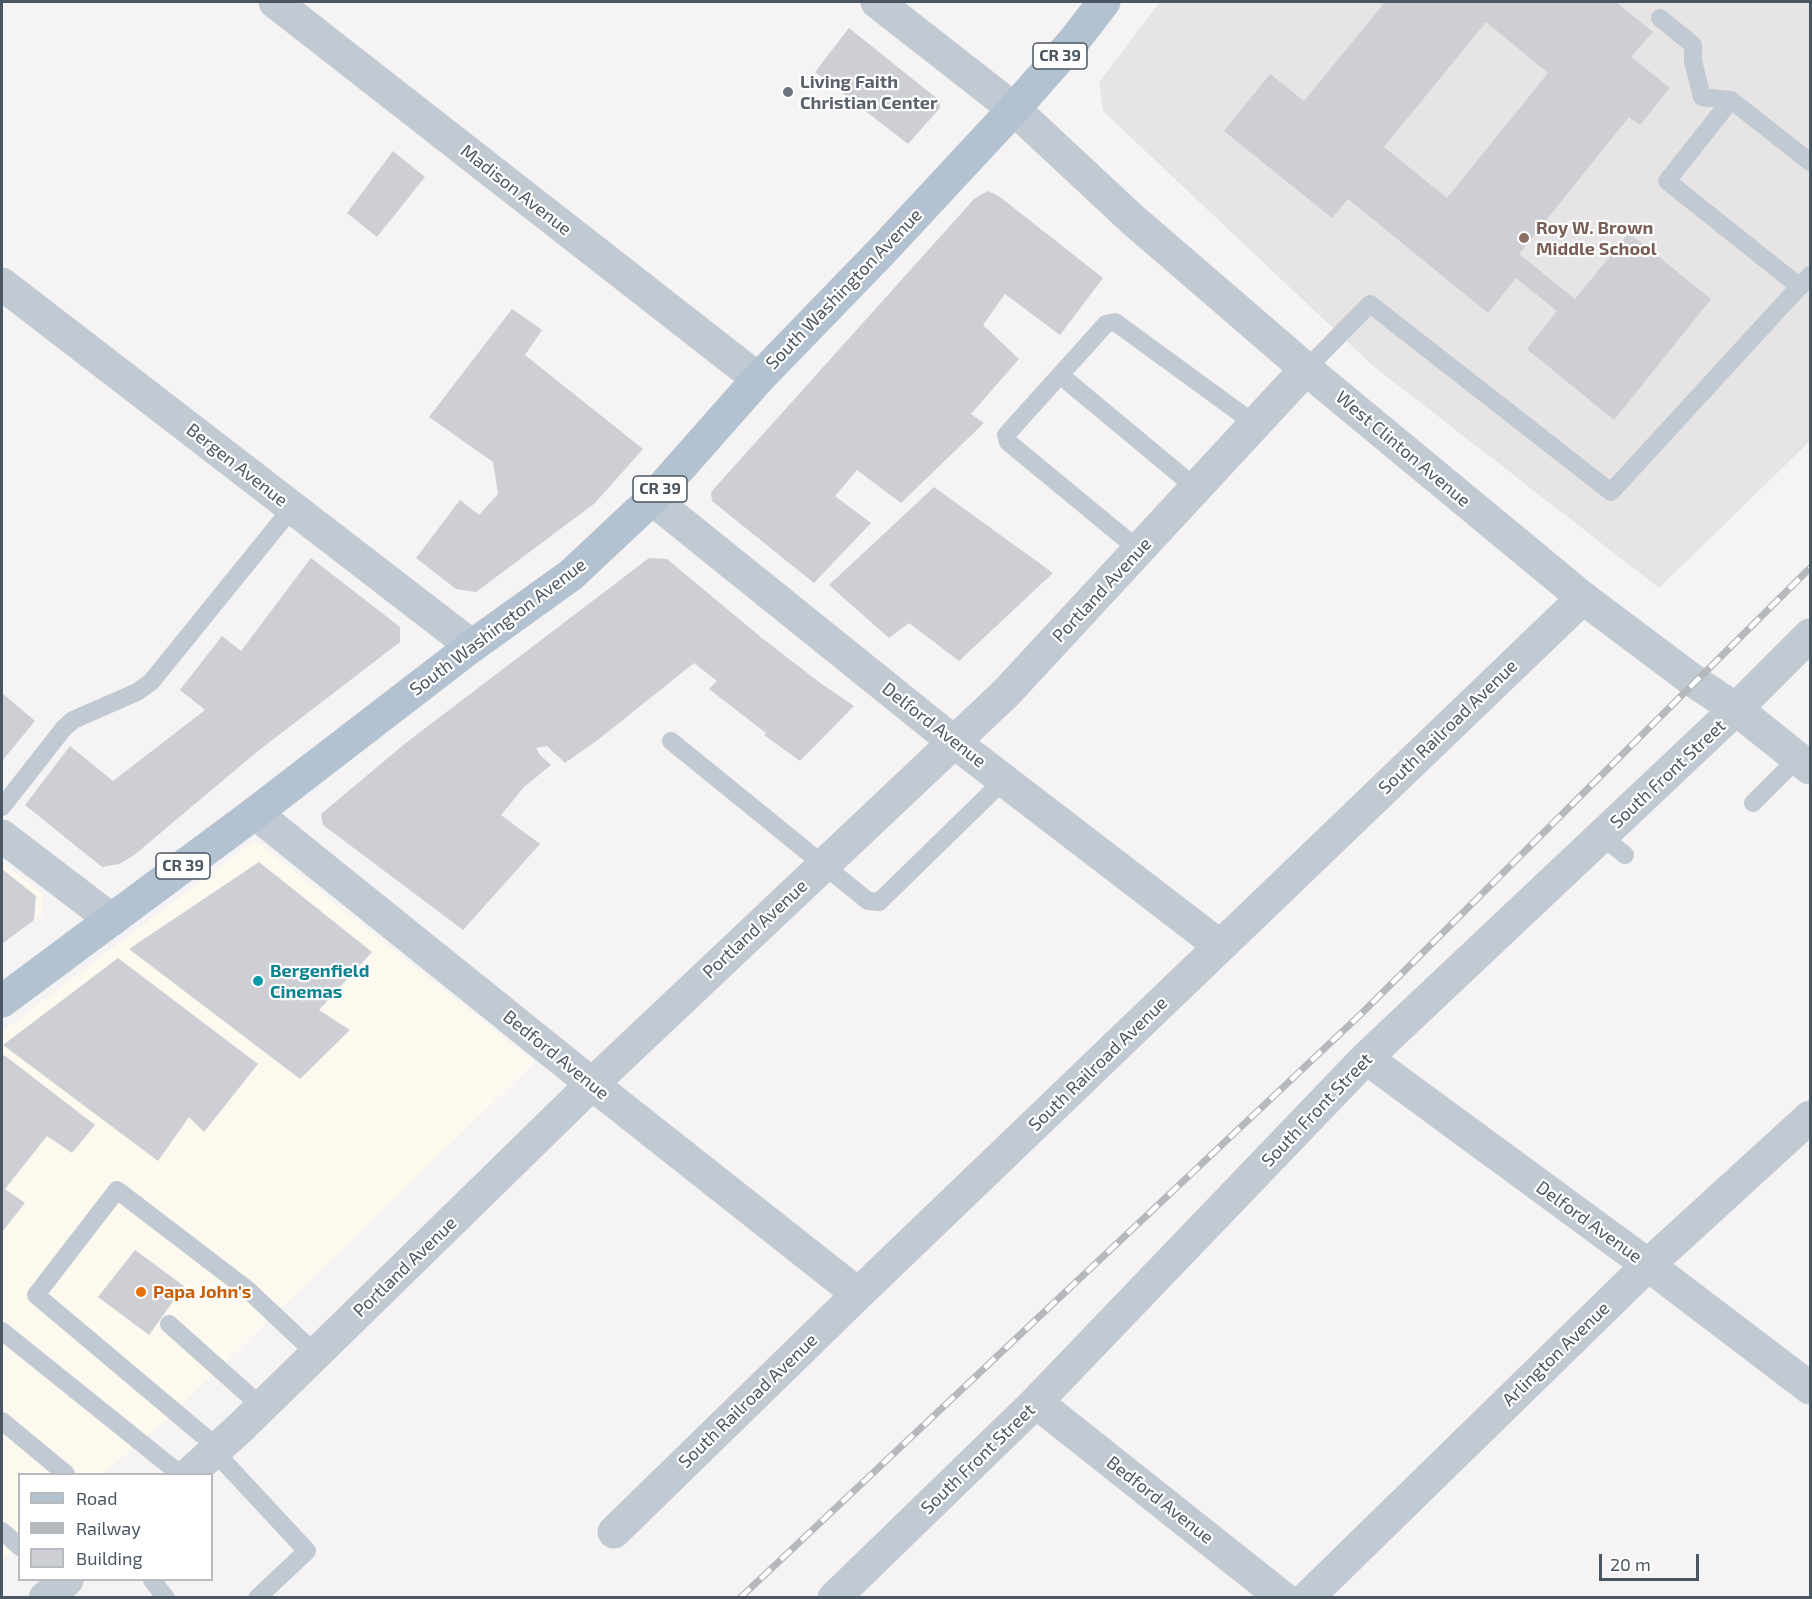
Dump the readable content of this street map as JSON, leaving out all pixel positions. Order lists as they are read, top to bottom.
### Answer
{
  "streets": {
    "main road": ["CR 39", "South Washington Avenue"],
    "street": [
      "Madison Avenue",
      "West Clinton Avenue",
      "Bergen Avenue",
      "Portland Avenue",
      "Delford Avenue",
      "South Railroad Avenue",
      "South Front Street",
      "Bedford Avenue",
      "Arlington Avenue"
    ]
  },
  "crossings": [
    ["Madison Avenue", "South Washington Avenue"],
    ["South Washington Avenue", "West Clinton Avenue"],
    ["South Washington Avenue", "Bergen Avenue"],
    ["South Washington Avenue", "Delford Avenue"],
    ["South Washington Avenue", "Bedford Avenue"],
    ["West Clinton Avenue", "Portland Avenue"],
    ["West Clinton Avenue", "South Railroad Avenue"],
    ["West Clinton Avenue", "South Front Street"],
    ["Portland Avenue", "Delford Avenue"],
    ["Portland Avenue", "Bedford Avenue"],
    ["Delford Avenue", "South Railroad Avenue"],
    ["Delford Avenue", "South Front Street"],
    ["Delford Avenue", "Arlington Avenue"],
    ["South Railroad Avenue", "Bedford Avenue"],
    ["South Front Street", "Bedford Avenue"]
  ],
  "places": [
    "Living Faith Christian Center",
    "Roy W. Brown Middle School",
    "Bergenfield Cinemas",
    "Papa John's"
  ],
  "legend": ["Road", "Railway", "Building"],
  "scale_bar": "20 m"
}
